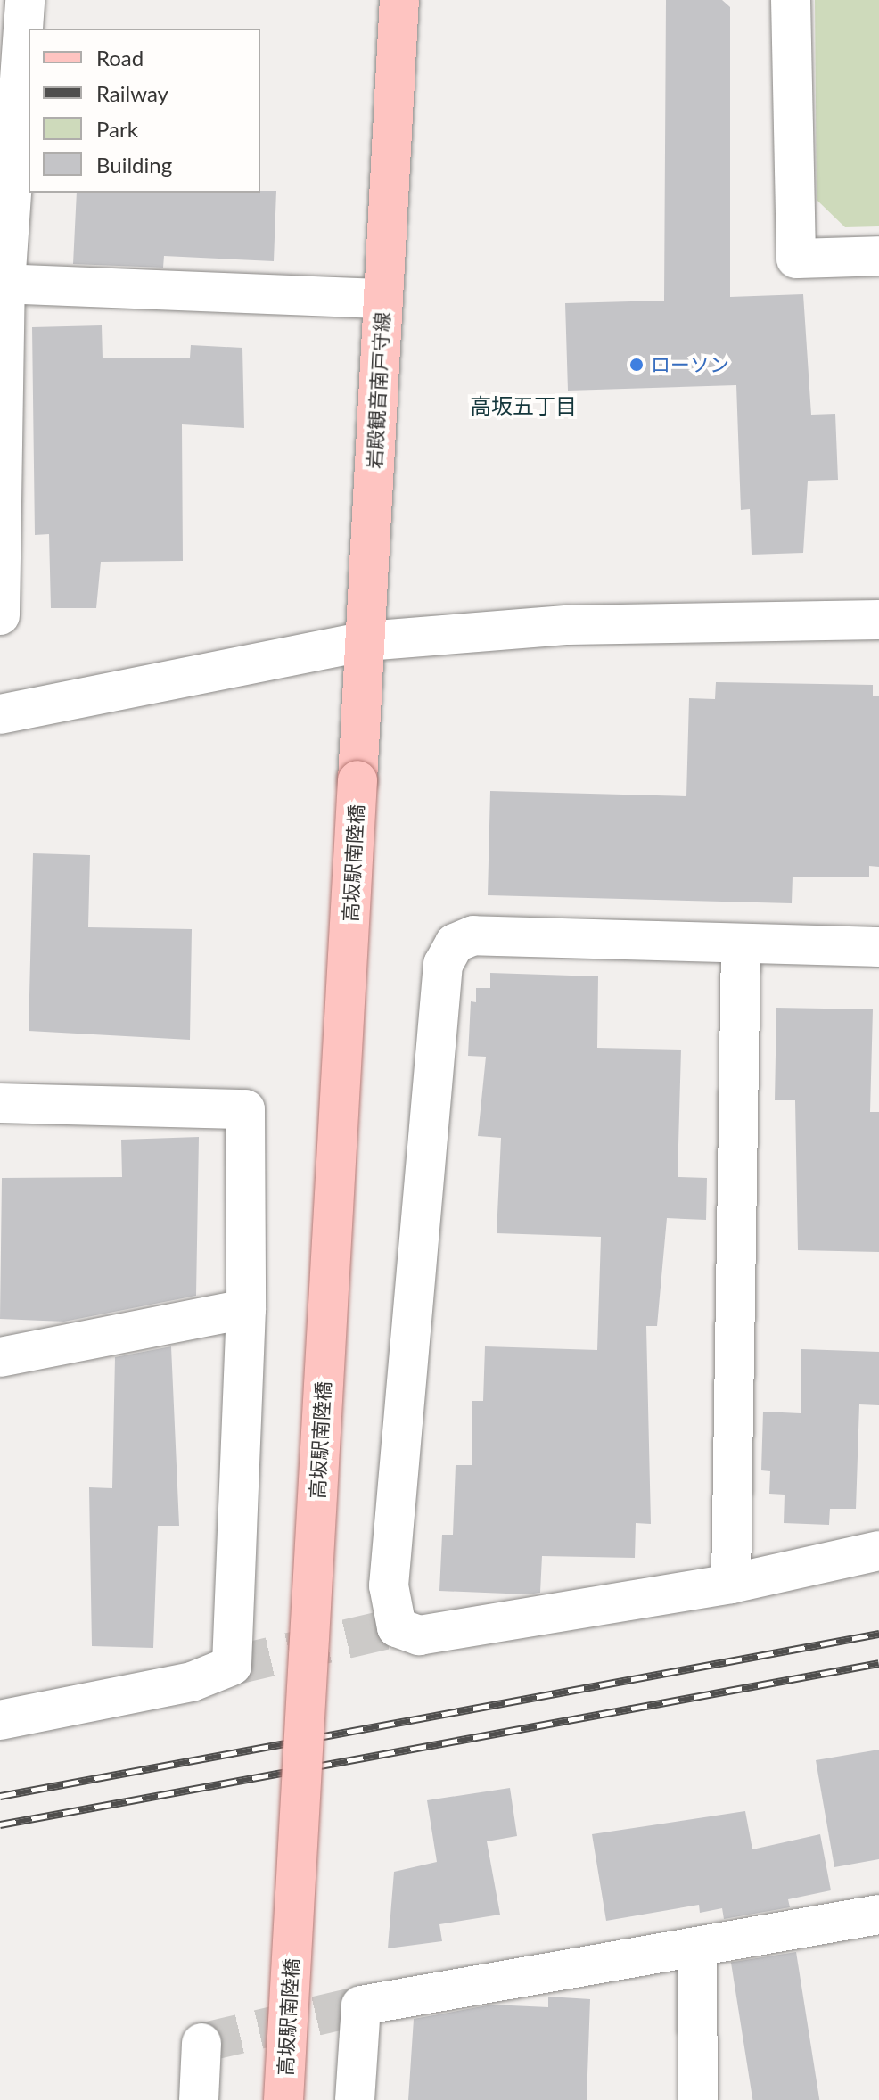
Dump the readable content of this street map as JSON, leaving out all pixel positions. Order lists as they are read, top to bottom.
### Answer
{
  "streets": {
    "main road": ["岩殿観音南戸守線", "高坂駅南陸橋"]
  },
  "crossings": [
    ["岩殿観音南戸守線", "高坂駅南陸橋"]
  ],
  "districts": ["高坂五丁目"],
  "places": ["ローソン"],
  "legend": [
    "Road",
    "Railway",
    "Park",
    "Building"
  ]
}
